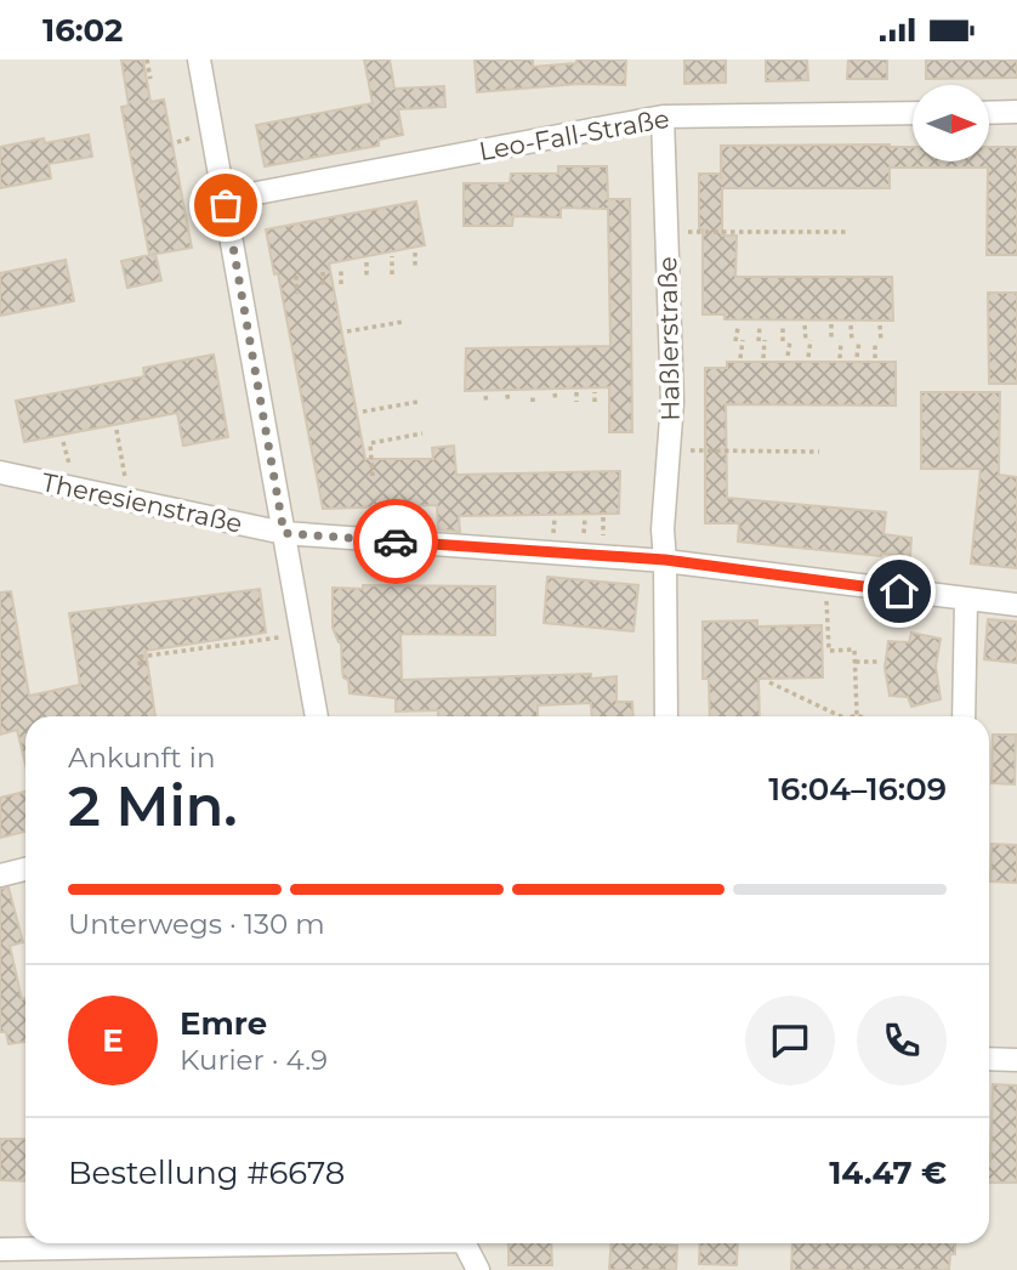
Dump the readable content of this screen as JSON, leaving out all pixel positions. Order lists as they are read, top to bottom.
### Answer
{
  "streets": {
    "street": ["Leo-Fall-Straße", "Haßlerstraße", "Theresienstraße"]
  },
  "crossings": [
    ["Leo-Fall-Straße", "Haßlerstraße"],
    ["Haßlerstraße", "Theresienstraße"]
  ],
  "north": "right",
  "page": {
    "status": "16:02",
    "heading": ["2 Min.", "Ankunft in", "16:04–16:09"],
    "panel": [
      "Emre",
      "Kurier · 4.9",
      "Bestellung #6678",
      "14.47 €"
    ],
    "bar": "Unterwegs · 130 m",
    "round": "E"
  }
}
